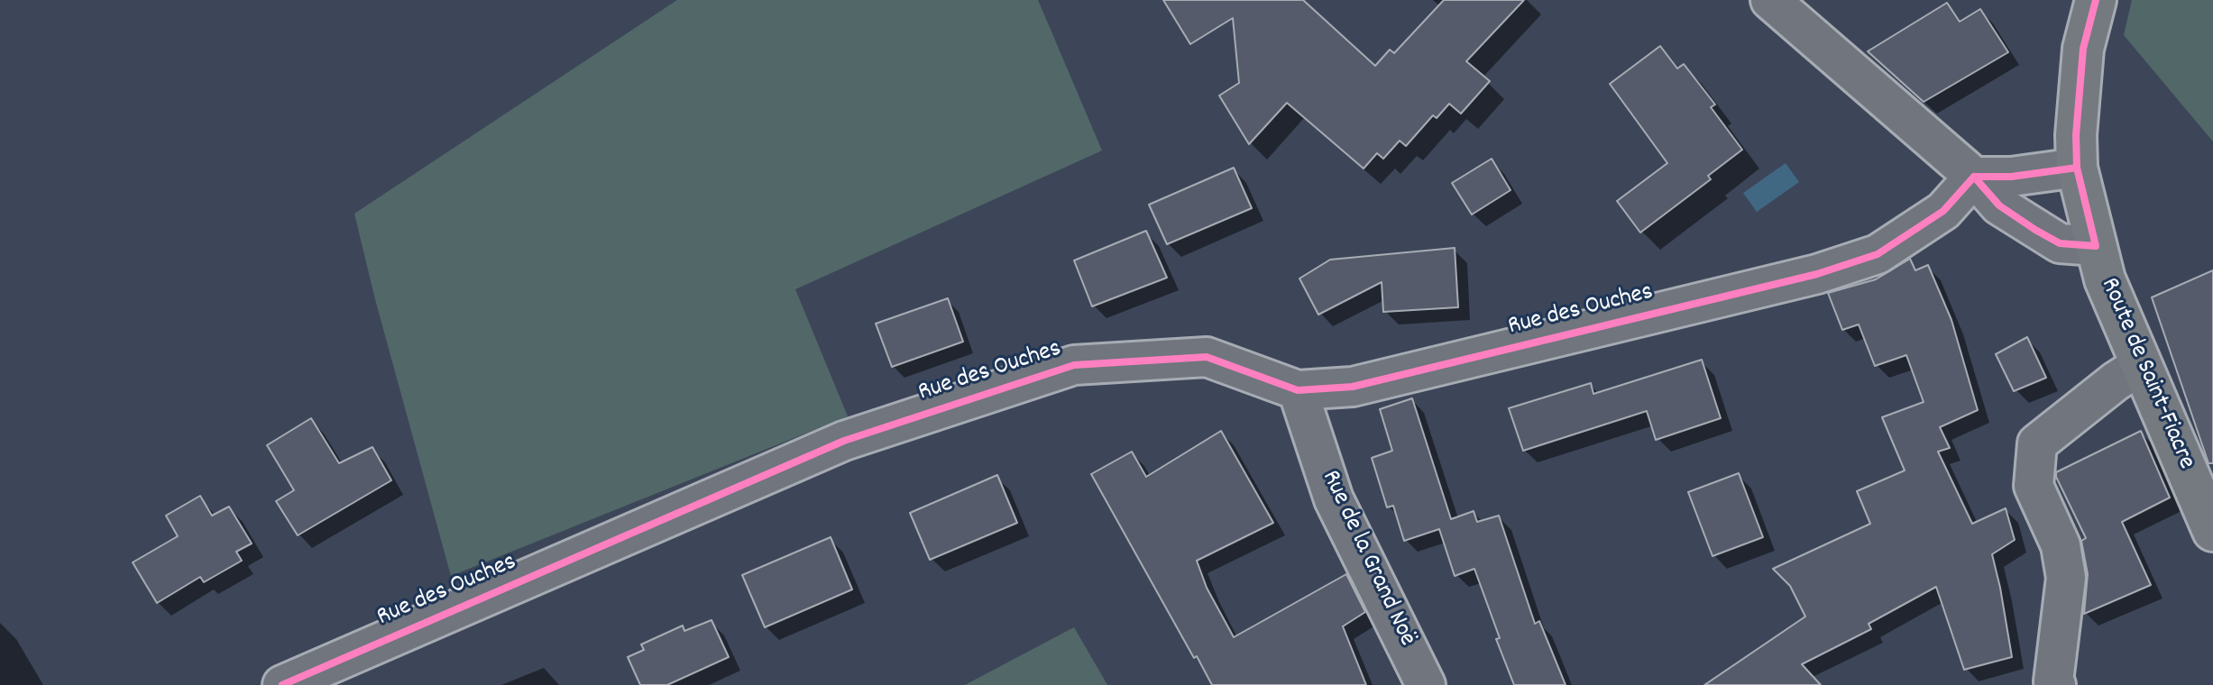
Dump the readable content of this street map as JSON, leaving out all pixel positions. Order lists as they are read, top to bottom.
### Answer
{
  "streets": {
    "main road": ["Route de Saint-Fiacre"],
    "street": ["Rue des Ouches", "Rue de la Grand Noë"]
  },
  "crossings": [
    ["Rue des Ouches", "Rue de la Grand Noë"]
  ]
}
